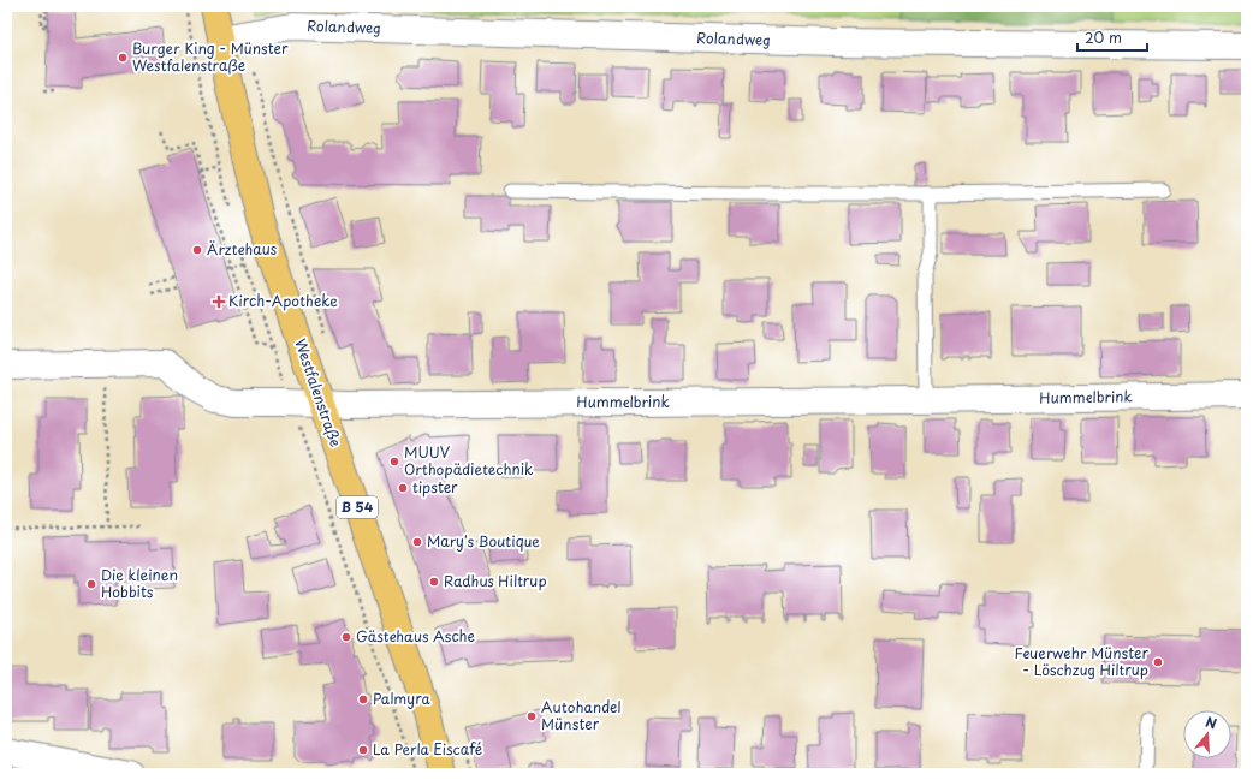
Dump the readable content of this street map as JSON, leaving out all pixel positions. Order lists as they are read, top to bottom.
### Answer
{
  "streets": {
    "main road": ["Westfalenstraße", "B 54"],
    "street": ["Rolandweg", "Hummelbrink"]
  },
  "crossings": [
    ["Rolandweg", "Westfalenstraße"],
    ["Westfalenstraße", "Hummelbrink"]
  ],
  "places": {
    "other": [
      "Burger King - Münster Westfalenstraße",
      "Ärztehaus",
      "MUUV Orthopädietechnik",
      "tipster",
      "Mary's Boutique",
      "Radhus Hiltrup",
      "Die kleinen Hobbits",
      "Gästehaus Asche",
      "Feuerwehr Münster - Löschzug Hiltrup",
      "Palmyra",
      "Autohandel Münster",
      "La Perla Eiscafé"
    ],
    "health": ["Kirch-Apotheke"]
  },
  "scale_bar": "20 m",
  "north": "top"
}
